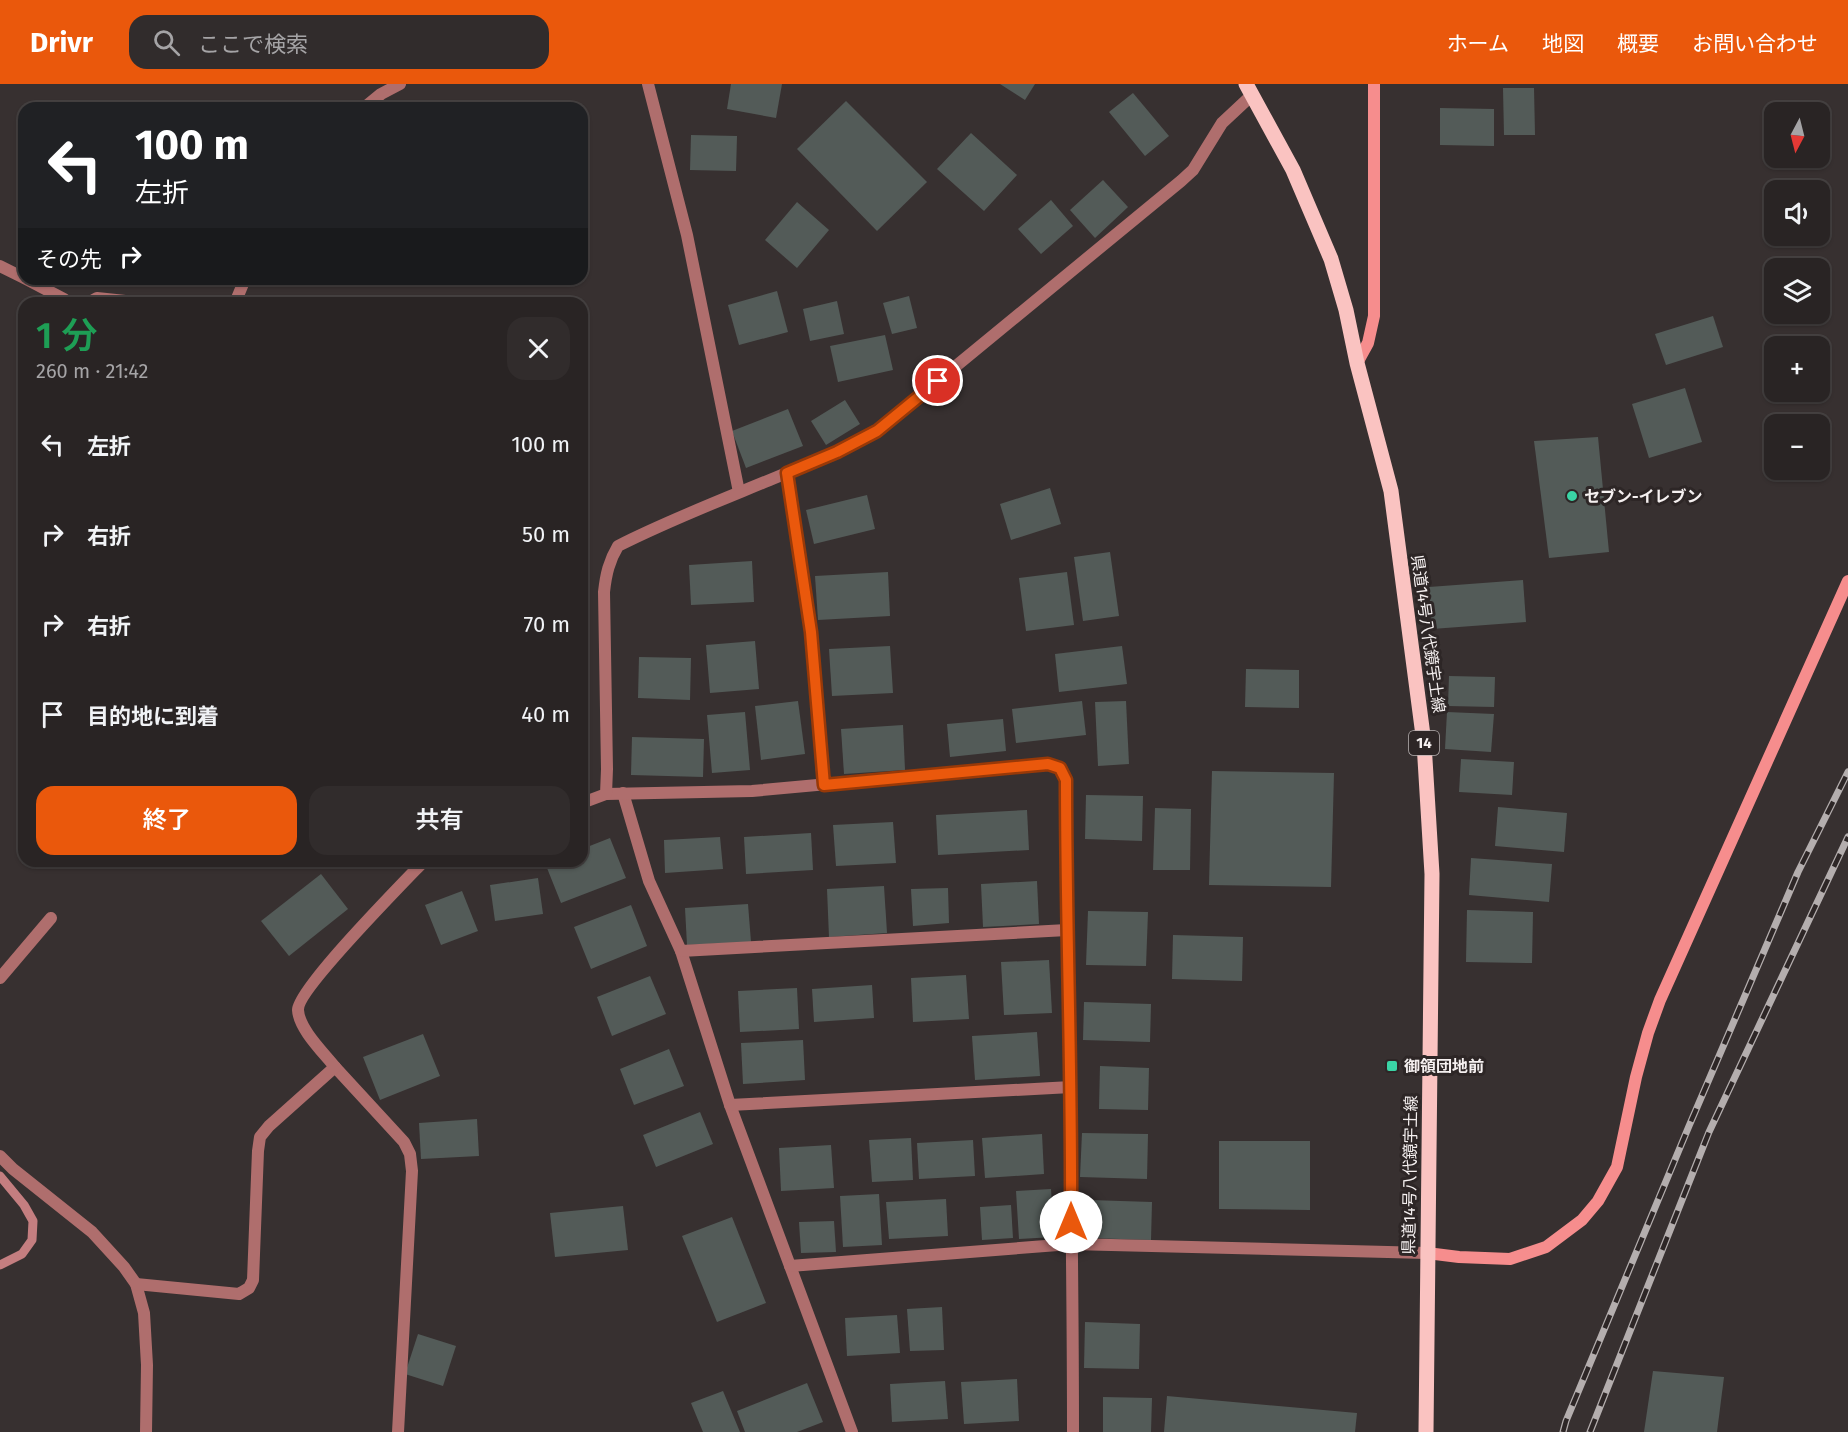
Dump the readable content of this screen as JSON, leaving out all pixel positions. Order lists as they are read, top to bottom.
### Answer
{
  "streets": {
    "main road": ["県道14号八代鏡宇土線", "14"]
  },
  "places": {
    "other": ["セブン-イレブン"],
    "transit": ["御領団地前"]
  },
  "north": "bottom",
  "page": {
    "header": "Drivr",
    "search": "ここで検索",
    "nav": [
      "ホーム",
      "地図",
      "概要",
      "お問い合わせ"
    ],
    "map_buttons": ["+", "−"],
    "turn": ["100 m", "左折"],
    "then": "その先",
    "heading": ["1 分", "260 m · 21:42"],
    "list": [
      {
        "name": "左折",
        "value": "100 m"
      },
      {
        "name": "右折",
        "value": "50 m"
      },
      {
        "name": "右折",
        "value": "70 m"
      },
      {
        "name": "目的地に到着",
        "value": "40 m"
      }
    ],
    "buttons": ["終了", "共有"]
  }
}
